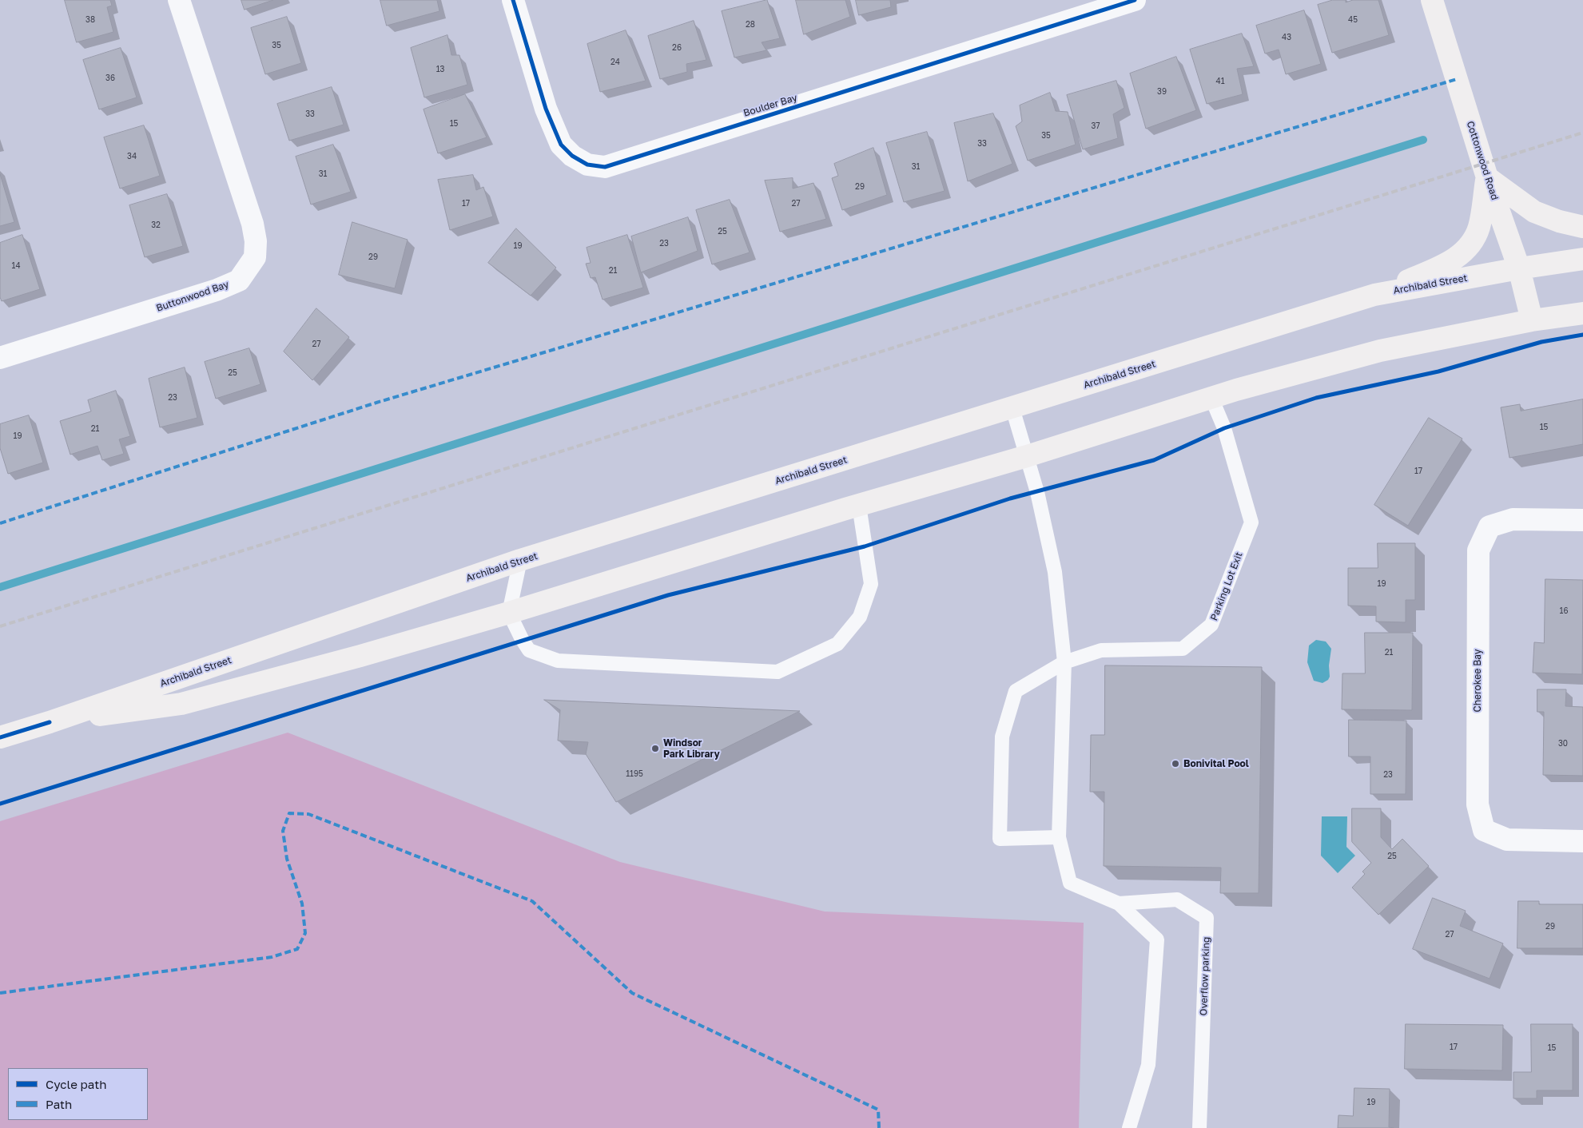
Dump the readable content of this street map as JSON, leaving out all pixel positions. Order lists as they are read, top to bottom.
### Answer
{
  "streets": {
    "main road": ["Cottonwood Road", "Archibald Street"],
    "street": ["Boulder Bay", "Buttonwood Bay", "Cherokee Bay"],
    "lane": ["Parking Lot Exit", "Overflow parking"]
  },
  "crossings": [
    ["Cottonwood Road", "Archibald Street"],
    ["Archibald Street", "Parking Lot Exit"],
    ["Parking Lot Exit", "Overflow parking"]
  ],
  "places": ["Windsor Park Library", "Bonivital Pool"],
  "house_numbers": [
    "38",
    "45",
    "28",
    "43",
    "35",
    "26",
    "24",
    "13",
    "36",
    "41",
    "39",
    "33",
    "15",
    "37",
    "35",
    "33",
    "34",
    "31",
    "31",
    "29",
    "17",
    "27",
    "32",
    "25",
    "23",
    "19",
    "29",
    "14",
    "21",
    "27",
    "25",
    "23",
    "15",
    "21",
    "19",
    "17",
    "19",
    "16",
    "21",
    "30",
    "1195",
    "23",
    "25",
    "29",
    "27",
    "17",
    "15",
    "19"
  ],
  "legend": ["Cycle path", "Path"]
}
